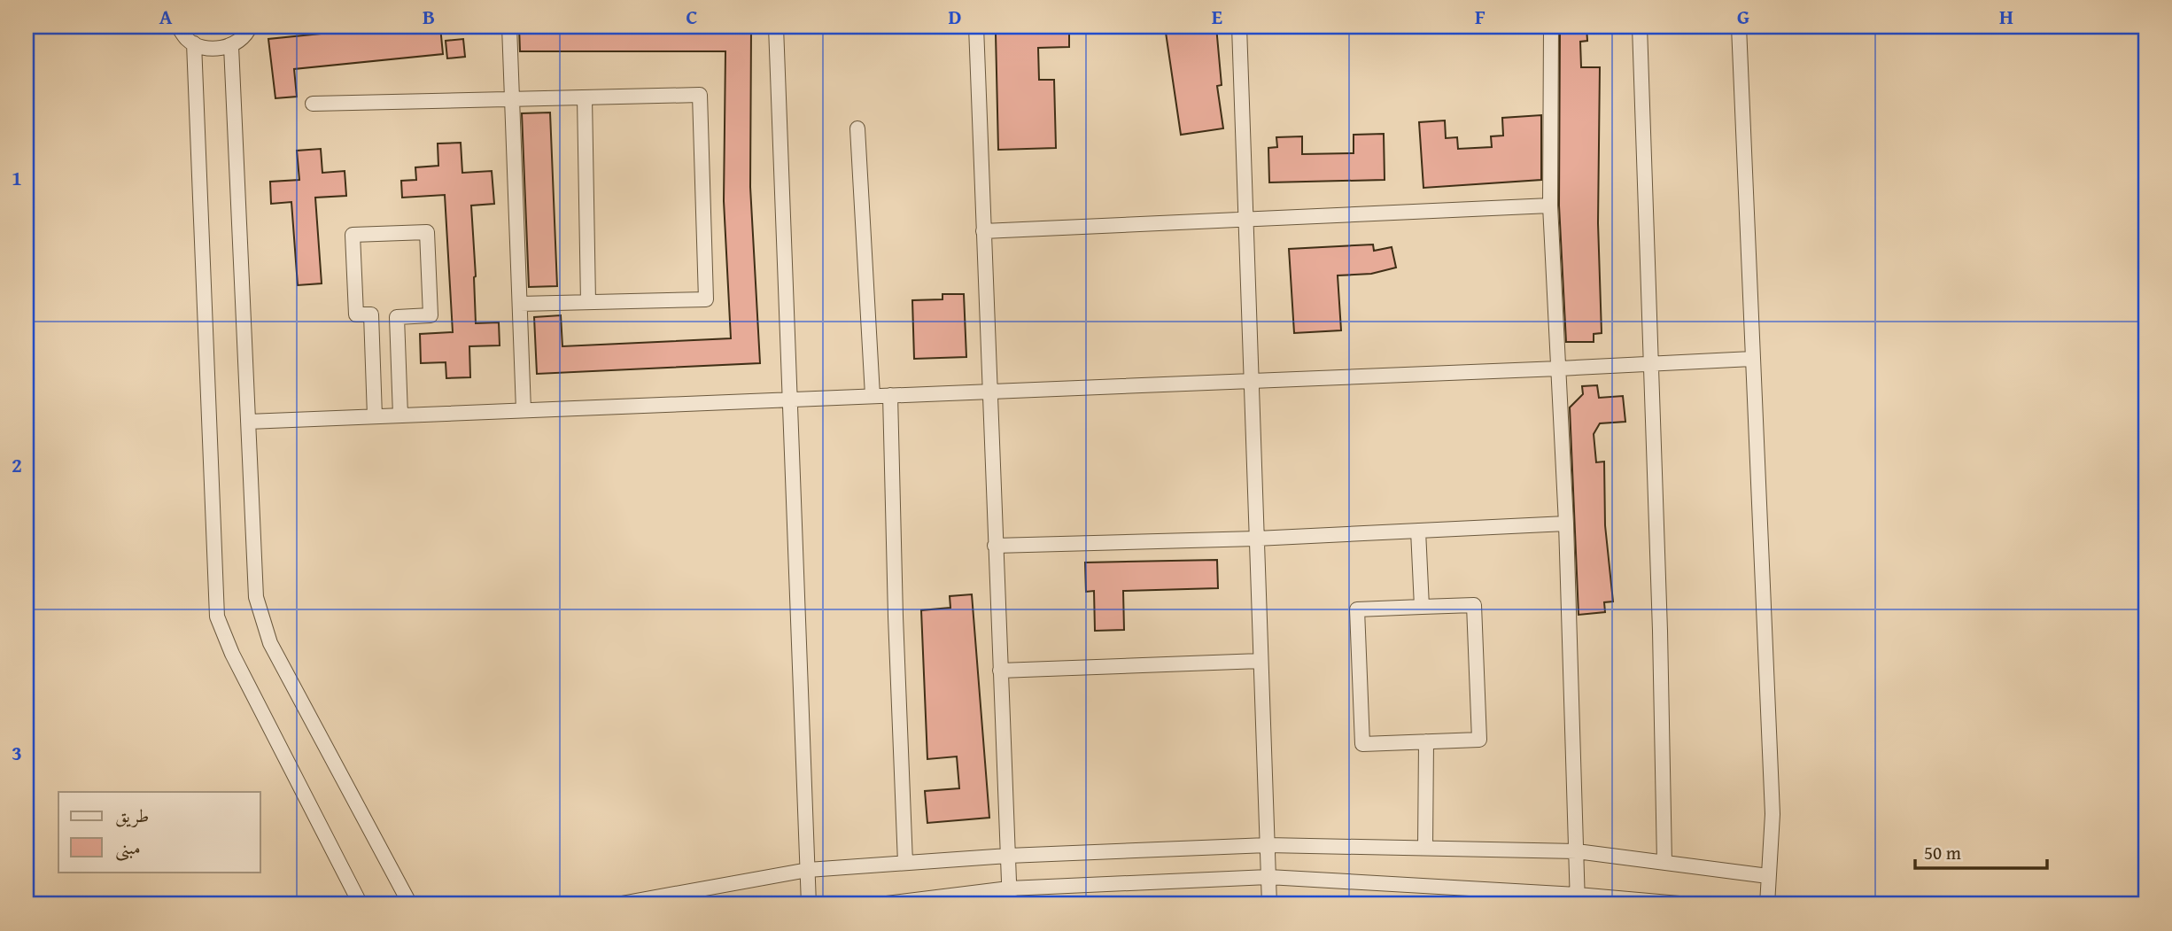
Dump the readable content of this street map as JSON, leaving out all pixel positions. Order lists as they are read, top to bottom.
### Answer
{
  "legend": ["طريق", "مبنى"],
  "scale_bar": "50 m",
  "grid": {
    "columns": [
      "A",
      "B",
      "C",
      "D",
      "E",
      "F",
      "G",
      "H"
    ],
    "rows": ["1", "2", "3"]
  }
}
